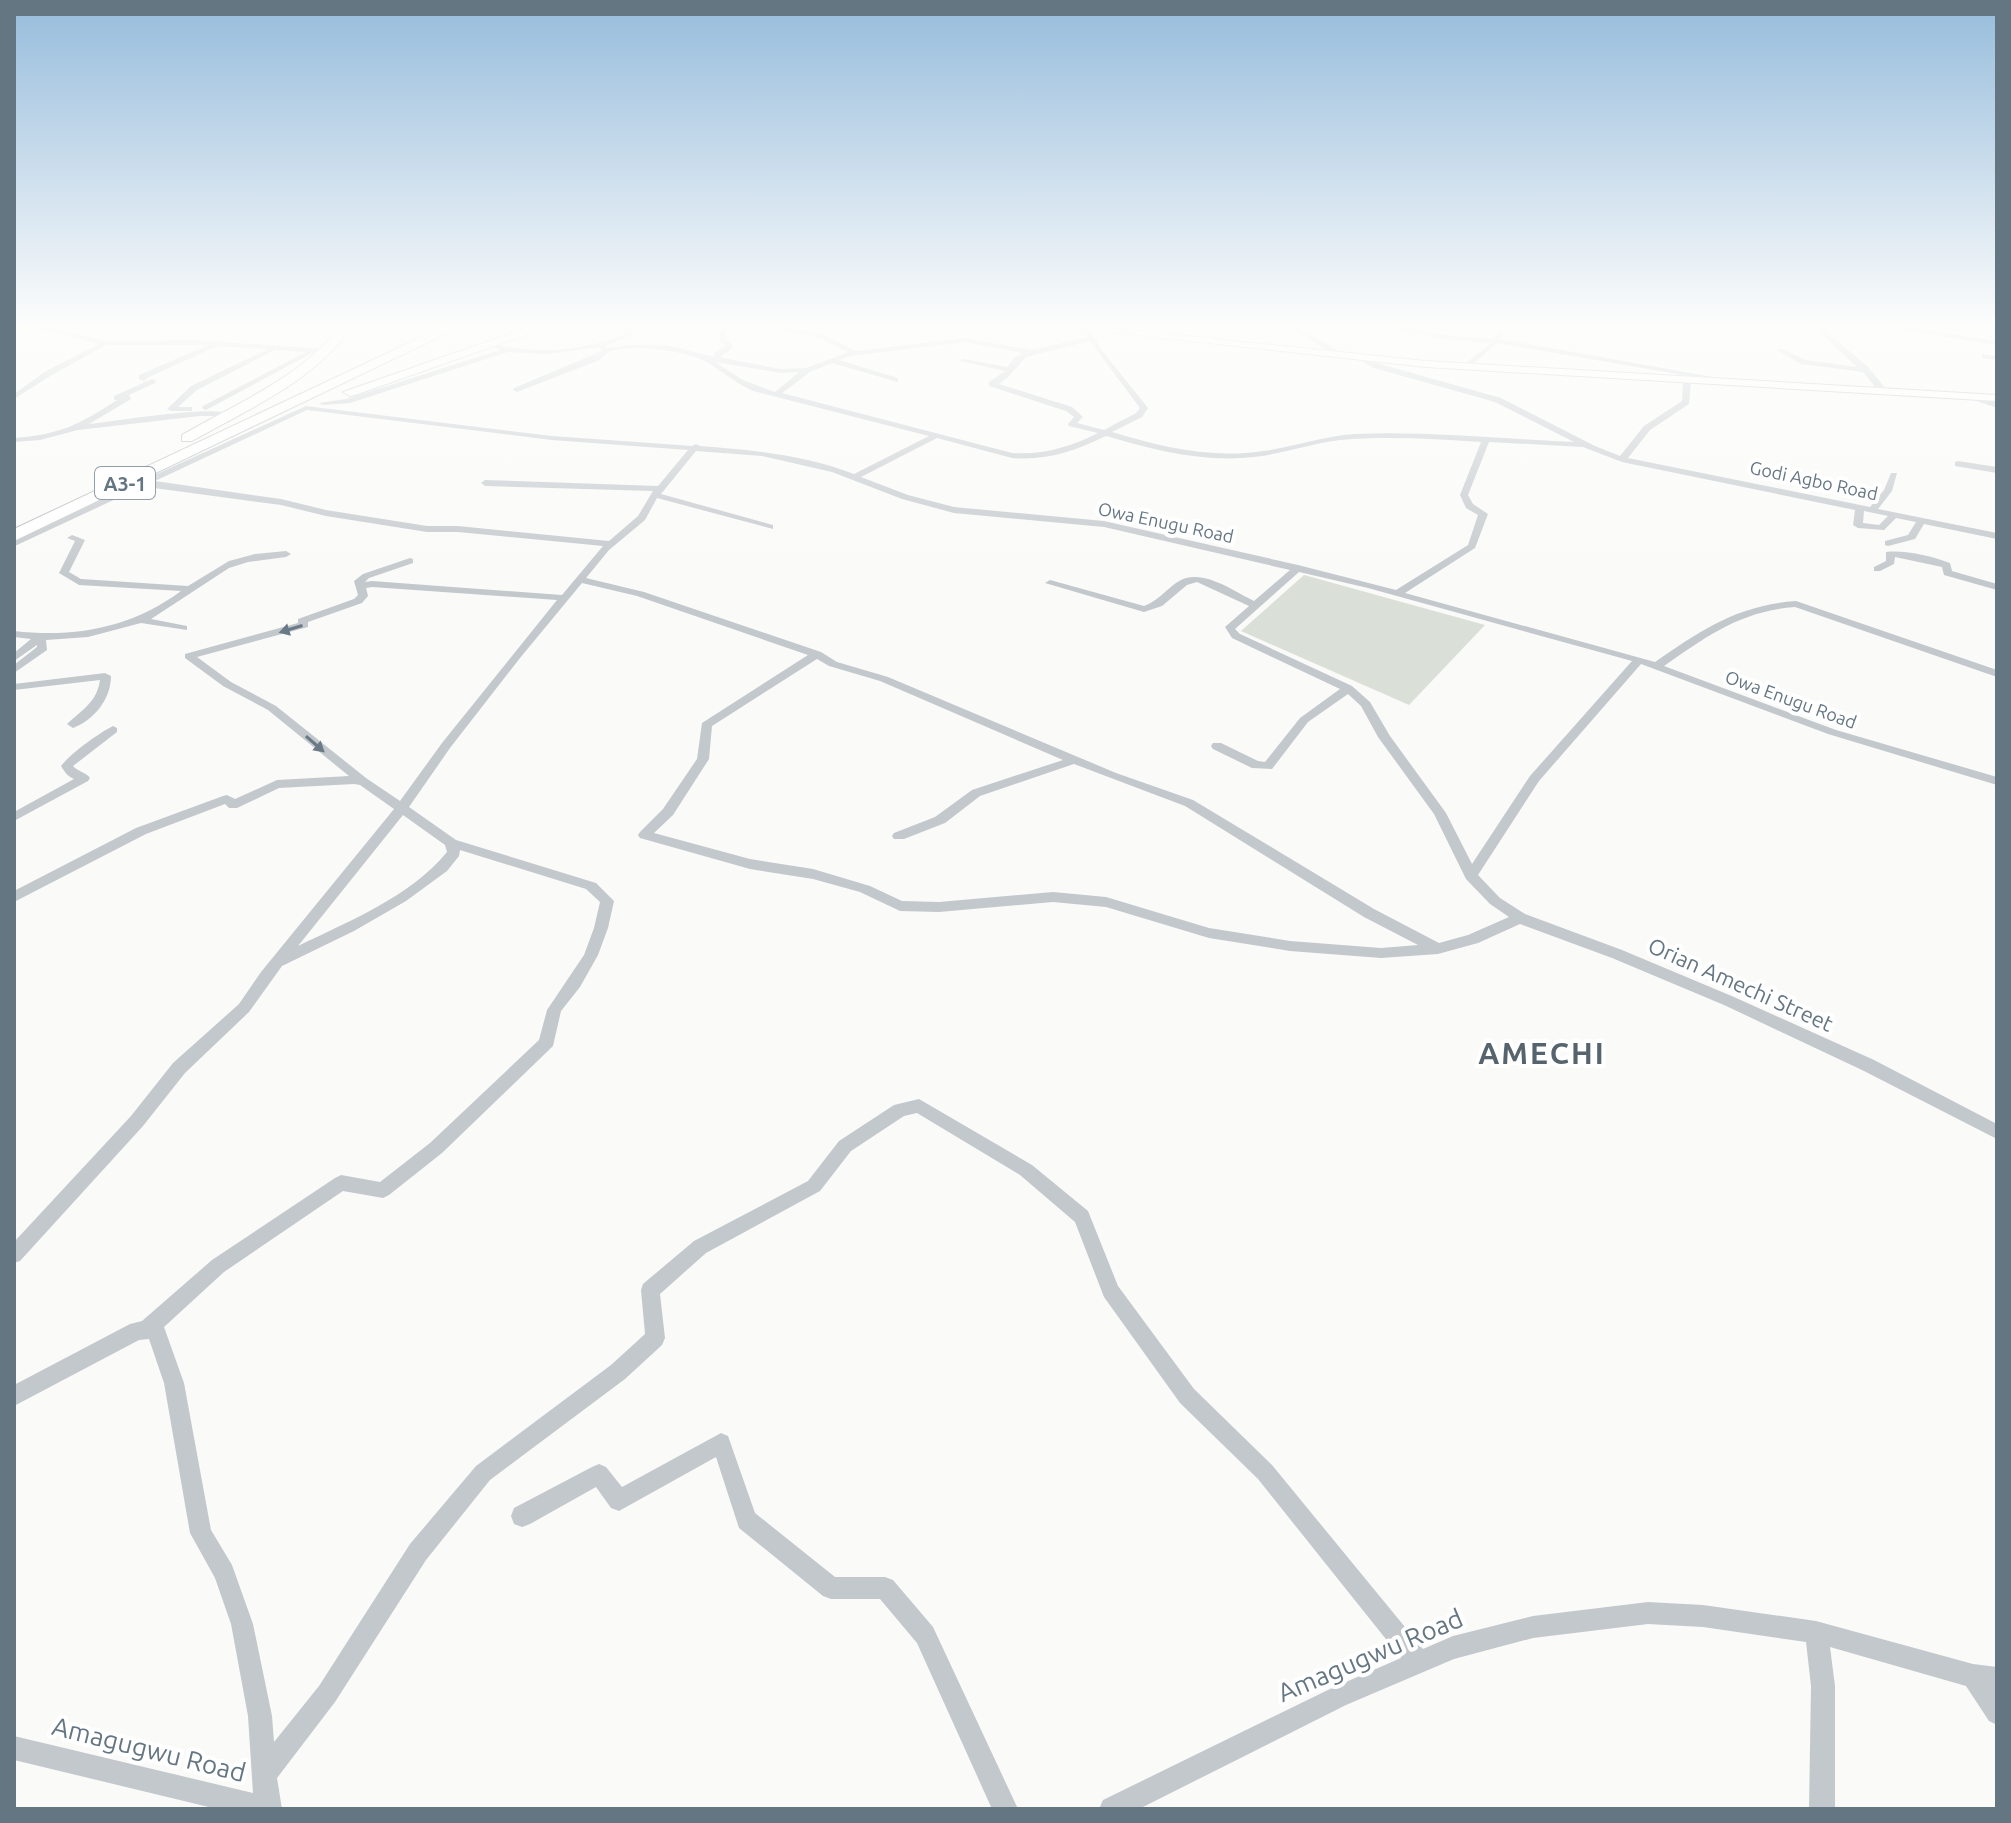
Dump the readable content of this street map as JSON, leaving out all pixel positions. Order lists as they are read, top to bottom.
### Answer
{
  "streets": {
    "highway": ["A3-1"],
    "street": [
      "Godi Agbo Road",
      "Owa Enugu Road",
      "Orian Amechi Street",
      "Amagugwu Road"
    ]
  },
  "crossings": [
    ["Owa Enugu Road", "Orian Amechi Street"]
  ],
  "districts": ["AMECHI"]
}
